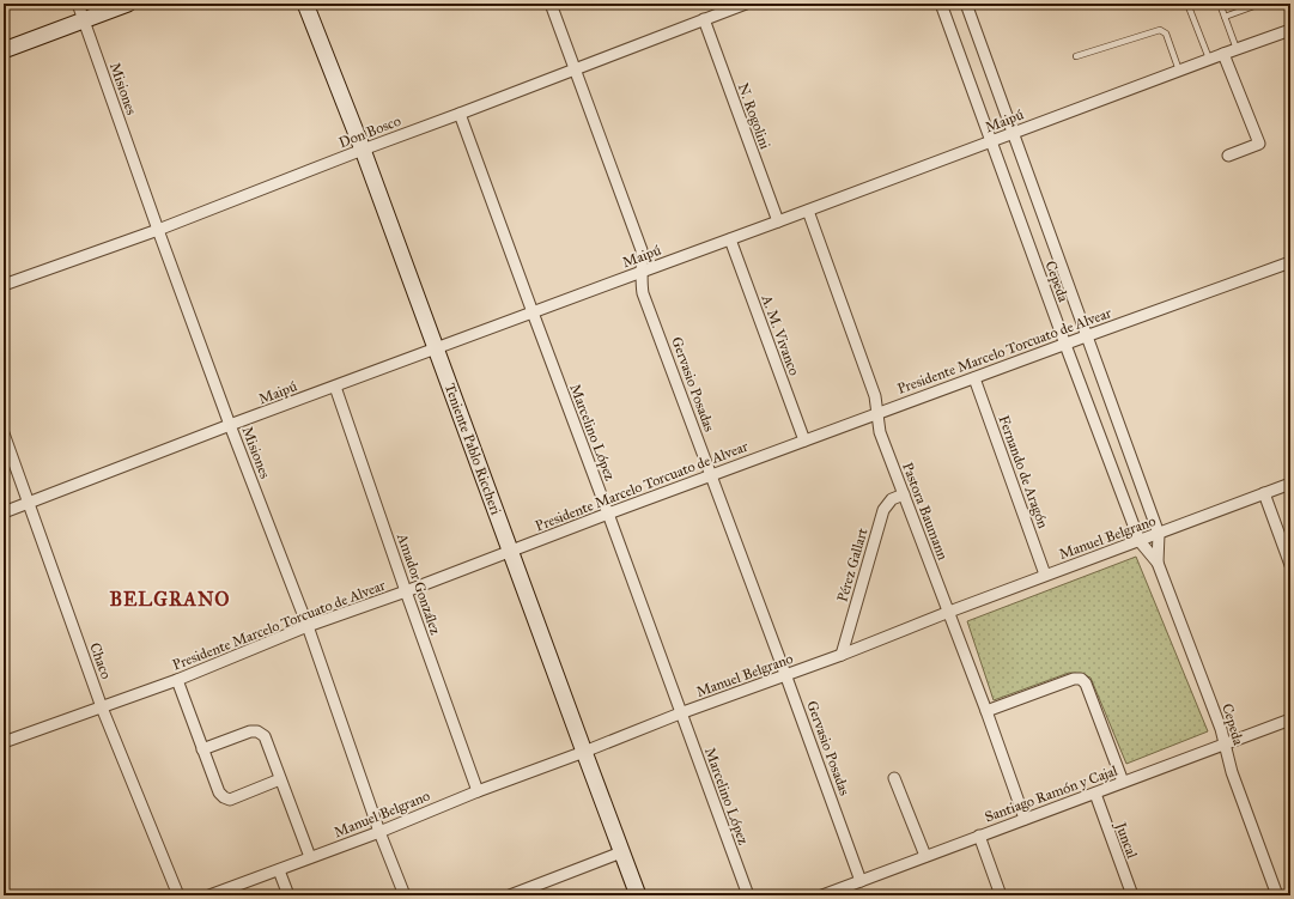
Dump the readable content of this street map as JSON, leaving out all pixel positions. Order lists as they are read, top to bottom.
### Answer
{
  "streets": {
    "street": [
      "Misiones",
      "N. Rogolini",
      "Maipú",
      "Don Bosco",
      "Cepeda",
      "A. M. Vivanco",
      "Presidente Marcelo Torcuato de Alvear",
      "Gervasio Posadas",
      "Marcelino López",
      "Teniente Pablo Riccheri",
      "Fernando de Aragón",
      "Pastora Baumann",
      "Manuel Belgrano",
      "Pérez Gallart",
      "Amador González",
      "Chaco",
      "Santiago Ramón y Cajal",
      "Juncal"
    ]
  },
  "crossings": [
    ["Misiones", "Maipú"],
    ["Misiones", "Don Bosco"],
    ["Misiones", "Presidente Marcelo Torcuato de Alvear"],
    ["Misiones", "Manuel Belgrano"],
    ["N. Rogolini", "Maipú"],
    ["N. Rogolini", "Don Bosco"],
    ["Maipú", "Cepeda"],
    ["Maipú", "A. M. Vivanco"],
    ["Maipú", "Gervasio Posadas"],
    ["Maipú", "Marcelino López"],
    ["Maipú", "Teniente Pablo Riccheri"],
    ["Maipú", "Pastora Baumann"],
    ["Maipú", "Amador González"],
    ["Maipú", "Chaco"],
    ["Don Bosco", "Gervasio Posadas"],
    ["Don Bosco", "Marcelino López"],
    ["Don Bosco", "Teniente Pablo Riccheri"],
    ["Cepeda", "Presidente Marcelo Torcuato de Alvear"],
    ["Cepeda", "Manuel Belgrano"],
    ["Cepeda", "Santiago Ramón y Cajal"],
    ["A. M. Vivanco", "Presidente Marcelo Torcuato de Alvear"],
    ["Presidente Marcelo Torcuato de Alvear", "Gervasio Posadas"],
    ["Presidente Marcelo Torcuato de Alvear", "Marcelino López"],
    ["Presidente Marcelo Torcuato de Alvear", "Teniente Pablo Riccheri"],
    ["Presidente Marcelo Torcuato de Alvear", "Fernando de Aragón"],
    ["Presidente Marcelo Torcuato de Alvear", "Pastora Baumann"],
    ["Presidente Marcelo Torcuato de Alvear", "Amador González"],
    ["Presidente Marcelo Torcuato de Alvear", "Chaco"],
    ["Gervasio Posadas", "Manuel Belgrano"],
    ["Gervasio Posadas", "Santiago Ramón y Cajal"],
    ["Marcelino López", "Manuel Belgrano"],
    ["Teniente Pablo Riccheri", "Manuel Belgrano"],
    ["Fernando de Aragón", "Manuel Belgrano"],
    ["Pastora Baumann", "Manuel Belgrano"],
    ["Pastora Baumann", "Pérez Gallart"],
    ["Pastora Baumann", "Santiago Ramón y Cajal"],
    ["Manuel Belgrano", "Pérez Gallart"],
    ["Manuel Belgrano", "Amador González"],
    ["Santiago Ramón y Cajal", "Juncal"]
  ],
  "districts": ["BELGRANO"]
}
